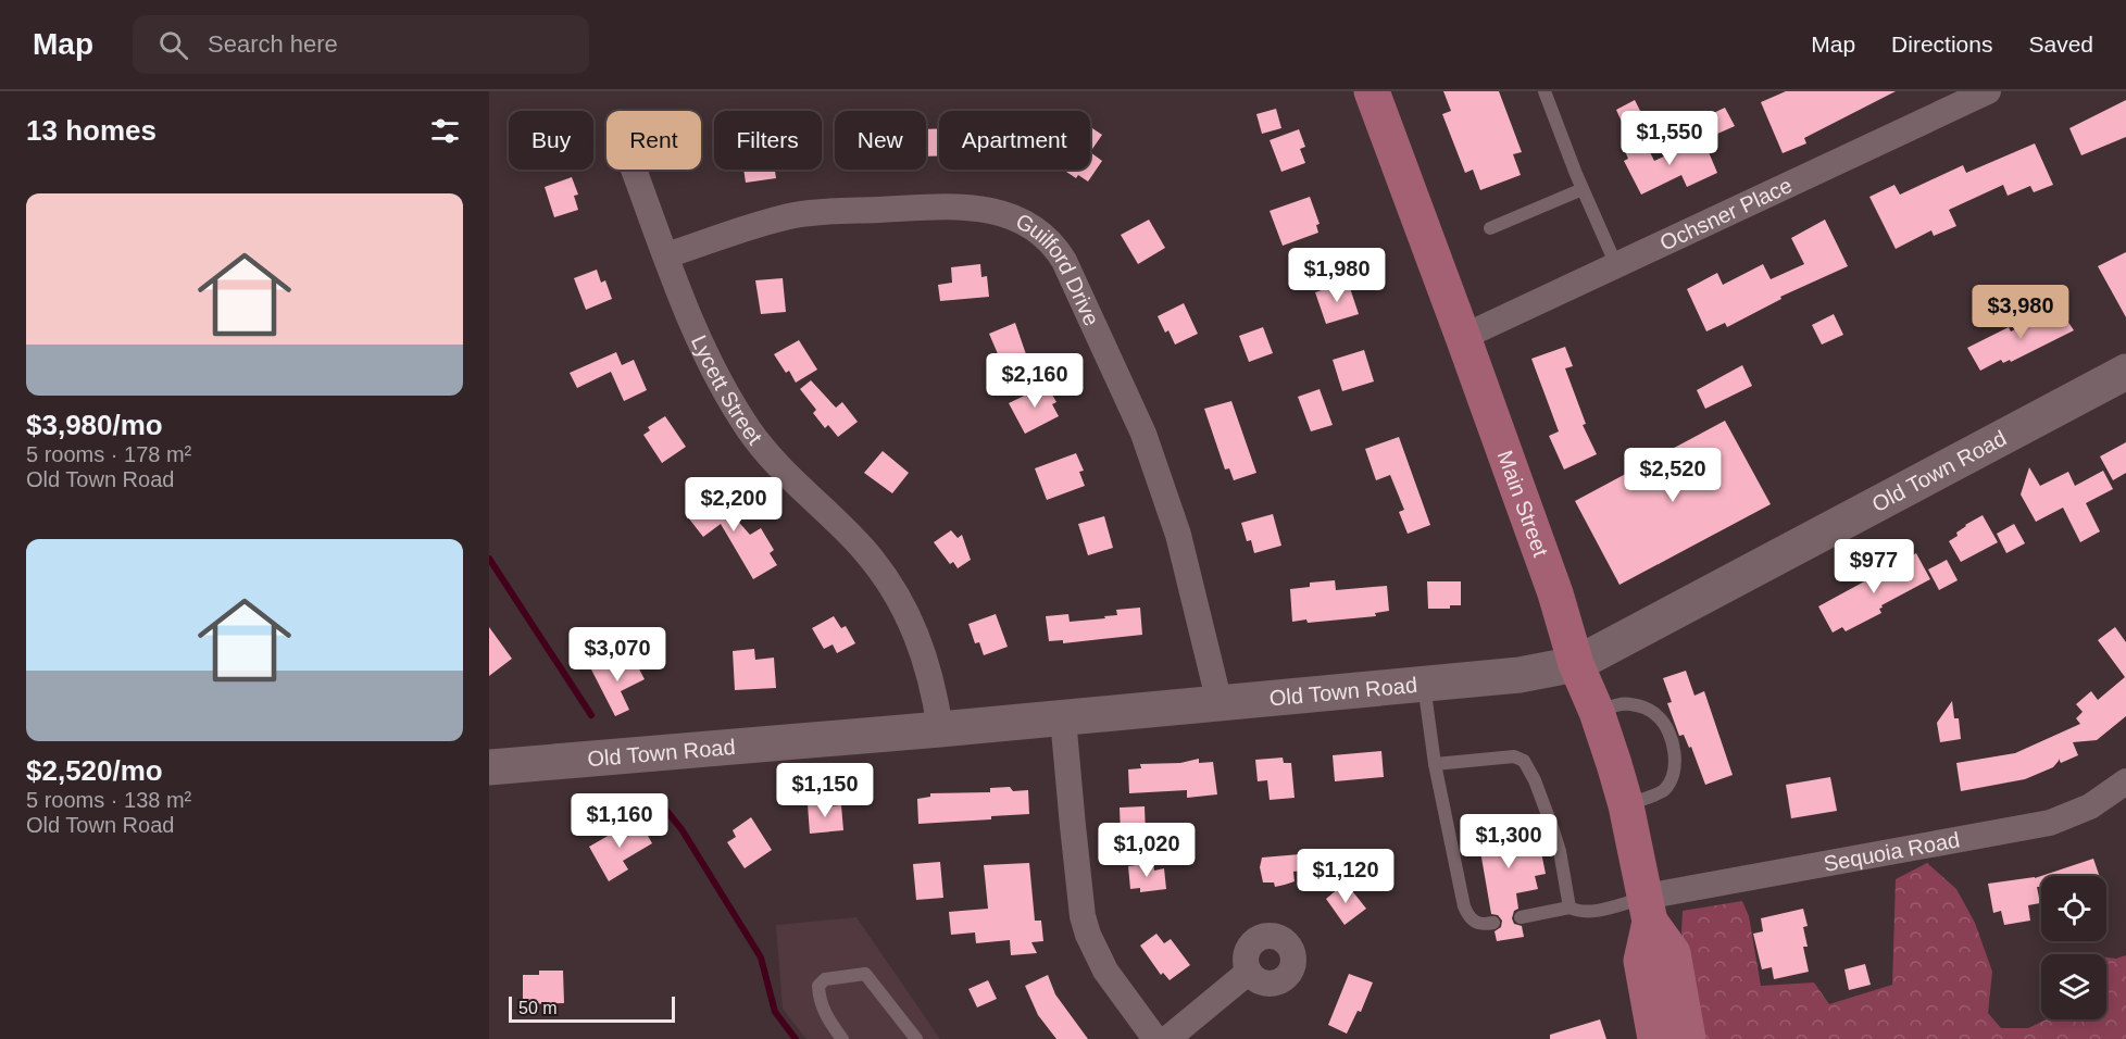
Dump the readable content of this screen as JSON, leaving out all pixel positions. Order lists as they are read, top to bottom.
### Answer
{
  "streets": {
    "main road": ["Old Town Road", "Main Street"],
    "street": [
      "Ochsner Place",
      "Guilford Drive",
      "Lycett Street",
      "Sequoia Road"
    ]
  },
  "crossings": [
    ["Ochsner Place", "Main Street"],
    ["Guilford Drive", "Lycett Street"],
    ["Guilford Drive", "Old Town Road"],
    ["Lycett Street", "Old Town Road"],
    ["Old Town Road", "Main Street"],
    ["Main Street", "Sequoia Road"]
  ],
  "scale_bar": "50 m",
  "page": {
    "header": "Map",
    "search": "Search here",
    "nav": ["Map", "Directions", "Saved"],
    "heading": "13 homes",
    "price": [
      "$1,550",
      "$1,980",
      "$3,980",
      "$2,160",
      "$2,520",
      "$2,200",
      "$977",
      "$3,070",
      "$1,150",
      "$1,160",
      "$1,300",
      "$1,020",
      "$1,120"
    ],
    "chip": [
      "Buy",
      "Rent",
      "Filters",
      "New",
      "Apartment"
    ],
    "list": [
      {
        "name": "$3,980/mo",
        "note": "5 rooms · 178 m² · Old Town Road"
      },
      {
        "name": "$2,520/mo",
        "note": "5 rooms · 138 m² · Old Town Road"
      }
    ],
    "scale": "50 m"
  }
}
